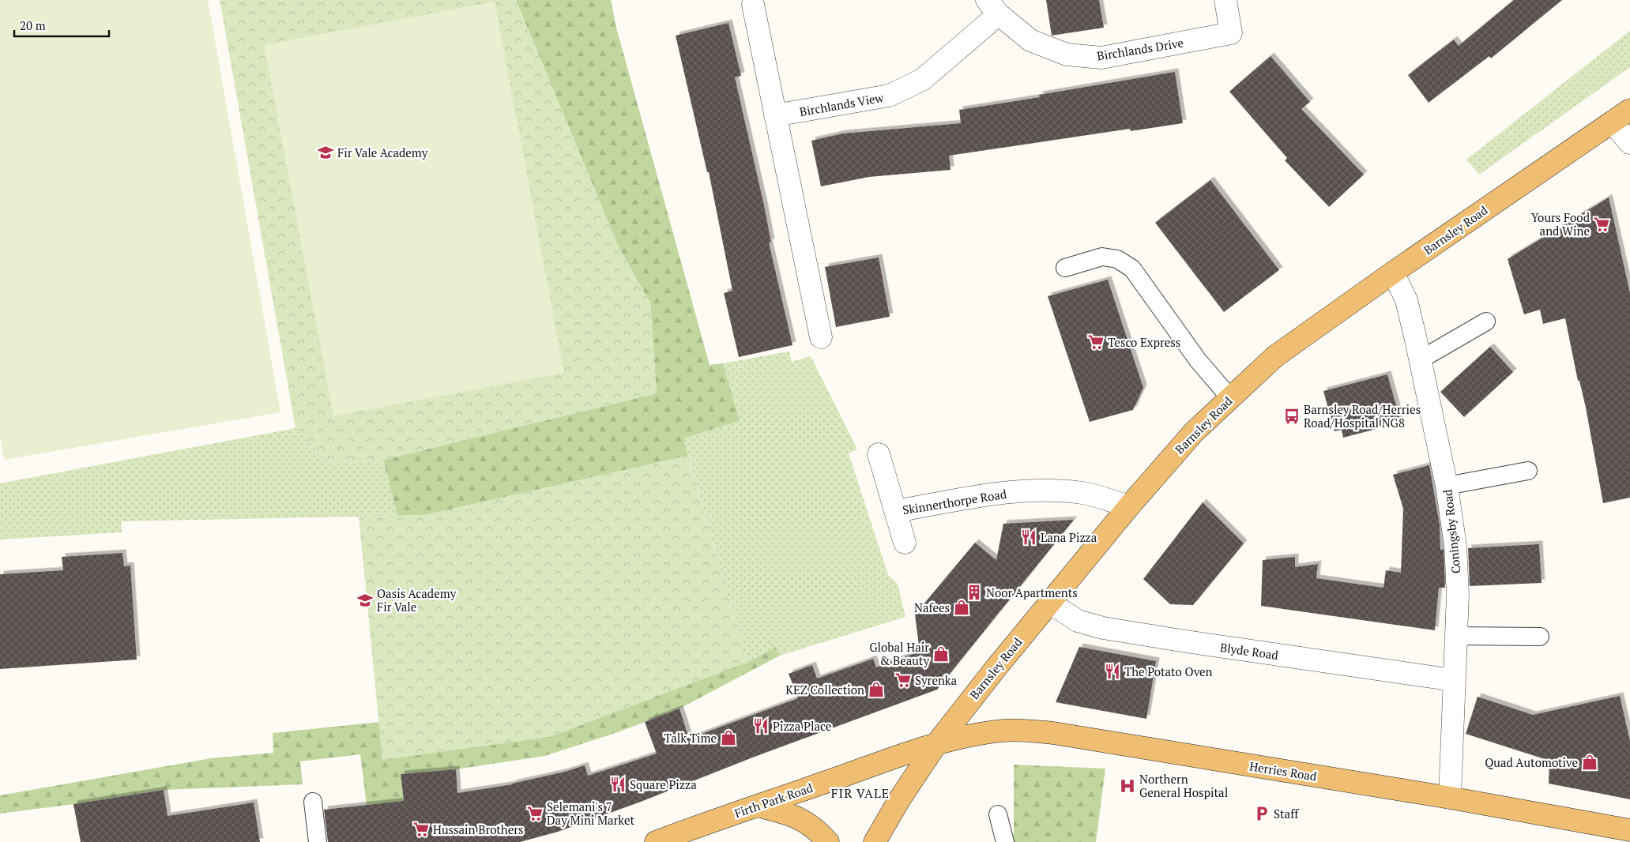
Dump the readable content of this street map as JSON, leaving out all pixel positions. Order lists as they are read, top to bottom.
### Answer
{
  "streets": {
    "main road": ["Barnsley Road", "Herries Road", "Firth Park Road"],
    "street": [
      "Birchlands Drive",
      "Birchlands View",
      "Skinnerthorpe Road",
      "Coningsby Road",
      "Blyde Road"
    ]
  },
  "crossings": [
    ["Birchlands Drive", "Birchlands View"],
    ["Barnsley Road", "Skinnerthorpe Road"],
    ["Barnsley Road", "Coningsby Road"],
    ["Barnsley Road", "Blyde Road"],
    ["Barnsley Road", "Herries Road"],
    ["Barnsley Road", "Firth Park Road"],
    ["Coningsby Road", "Blyde Road"],
    ["Coningsby Road", "Herries Road"],
    ["Herries Road", "Firth Park Road"]
  ],
  "districts": ["FIR VALE"],
  "places": {
    "school or university": ["Fir Vale Academy", "Oasis Academy Fir Vale"],
    "supermarket": [
      "Yours Food and Wine",
      "Tesco Express",
      "Syrenka",
      "Selemani's 7 Day Mini Market",
      "Hussain Brothers"
    ],
    "bus stop": ["Barnsley Road/Herries Road/Hospital NG8"],
    "restaurant": [
      "Lana Pizza",
      "The Potato Oven",
      "Pizza Place",
      "Square Pizza"
    ],
    "building": ["Noor Apartments"],
    "shop": [
      "Nafees",
      "Global Hair & Beauty",
      "KEZ Collection",
      "Talk Time",
      "Quad Automotive"
    ],
    "hospital": ["Northern General Hospital"],
    "parking": ["Staff"]
  },
  "scale_bar": "20 m"
}
